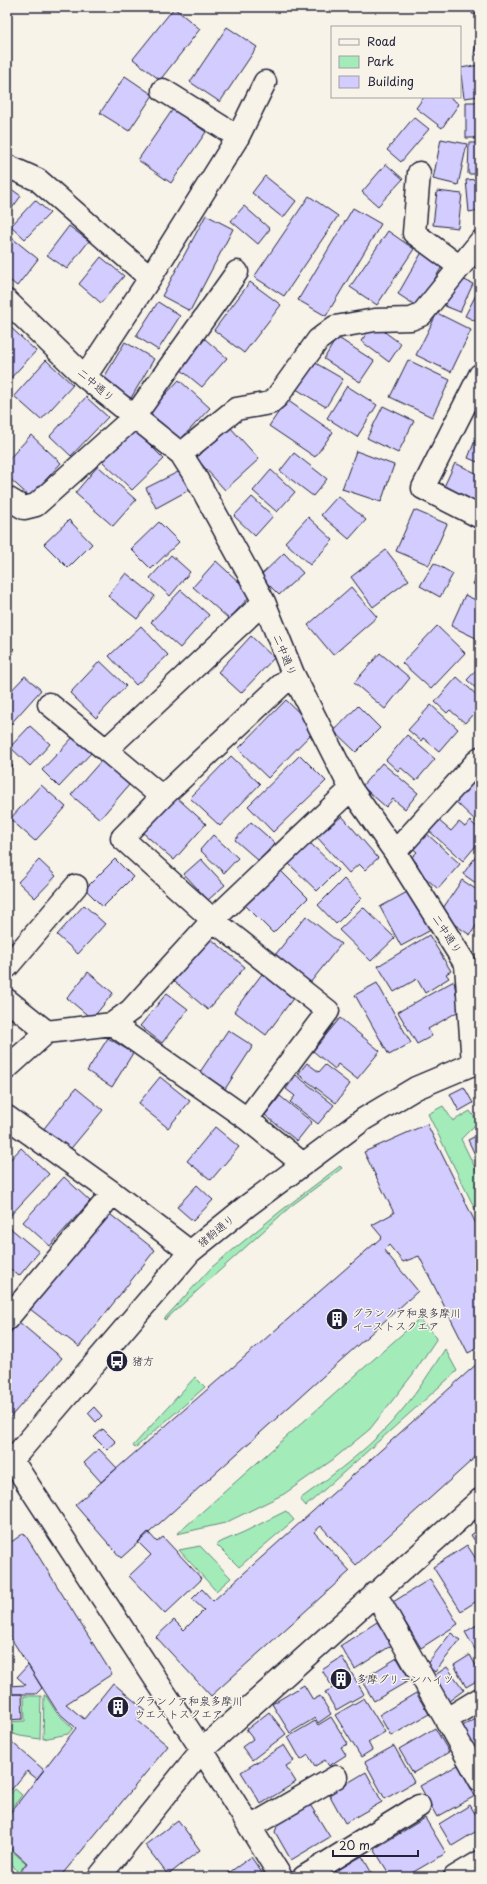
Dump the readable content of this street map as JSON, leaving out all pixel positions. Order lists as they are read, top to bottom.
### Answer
{
  "streets": {
    "street": ["二中通り", "猪駒通り"]
  },
  "crossings": [
    ["二中通り", "猪駒通り"]
  ],
  "places": {
    "building": ["グランノア和泉多摩川 イーストスクエア", "多摩グリーンハイツ", "グランノア和泉多摩川 ウエストスクエア"],
    "bus stop": ["猪方"]
  },
  "legend": ["Road", "Park", "Building"],
  "scale_bar": "20 m"
}
